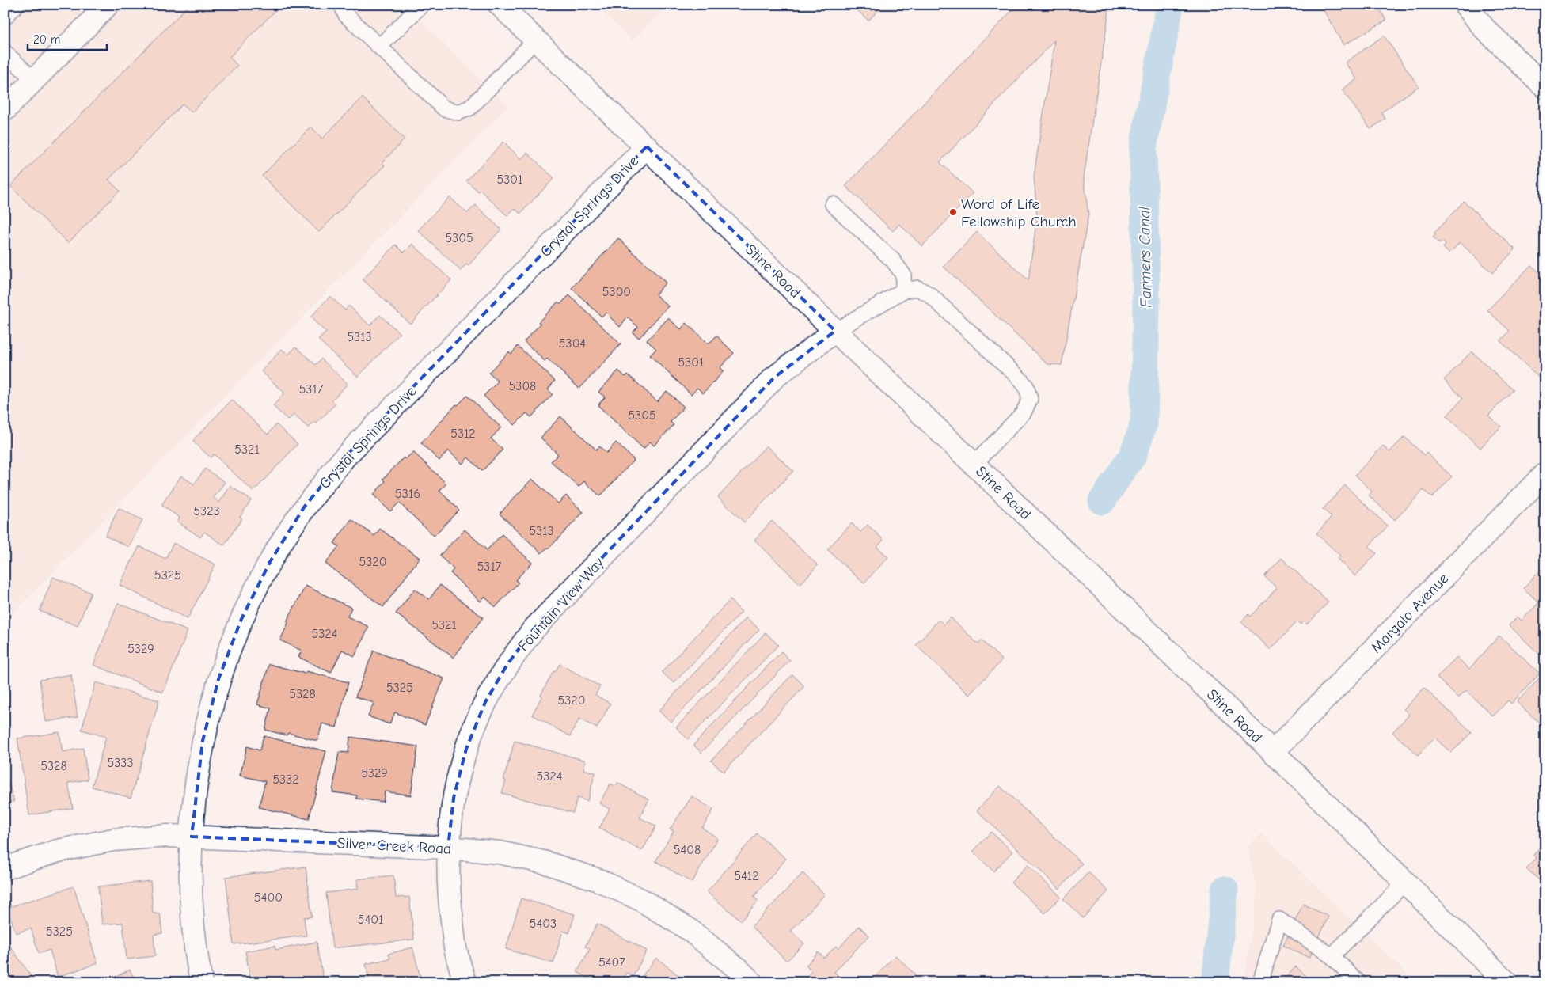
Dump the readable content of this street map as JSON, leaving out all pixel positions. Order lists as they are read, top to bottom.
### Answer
{
  "streets": {
    "street": [
      "Crystal Springs Drive",
      "Stine Road",
      "Fountain View Way",
      "Margalo Avenue",
      "Silver Creek Road"
    ]
  },
  "crossings": [
    ["Crystal Springs Drive", "Stine Road"],
    ["Crystal Springs Drive", "Silver Creek Road"],
    ["Stine Road", "Fountain View Way"],
    ["Stine Road", "Margalo Avenue"],
    ["Fountain View Way", "Silver Creek Road"]
  ],
  "water": ["Farmers Canal"],
  "places": ["Word of Life Fellowship Church"],
  "house_numbers": [
    "5301",
    "5305",
    "5300",
    "5313",
    "5304",
    "5301",
    "5308",
    "5317",
    "5305",
    "5312",
    "5321",
    "5316",
    "5323",
    "5313",
    "5320",
    "5317",
    "5325",
    "5321",
    "5324",
    "5329",
    "5325",
    "5328",
    "5320",
    "5333",
    "5328",
    "5329",
    "5324",
    "5332",
    "5408",
    "5412",
    "5400",
    "5401",
    "5403",
    "5325",
    "5407"
  ],
  "scale_bar": "20 m"
}
